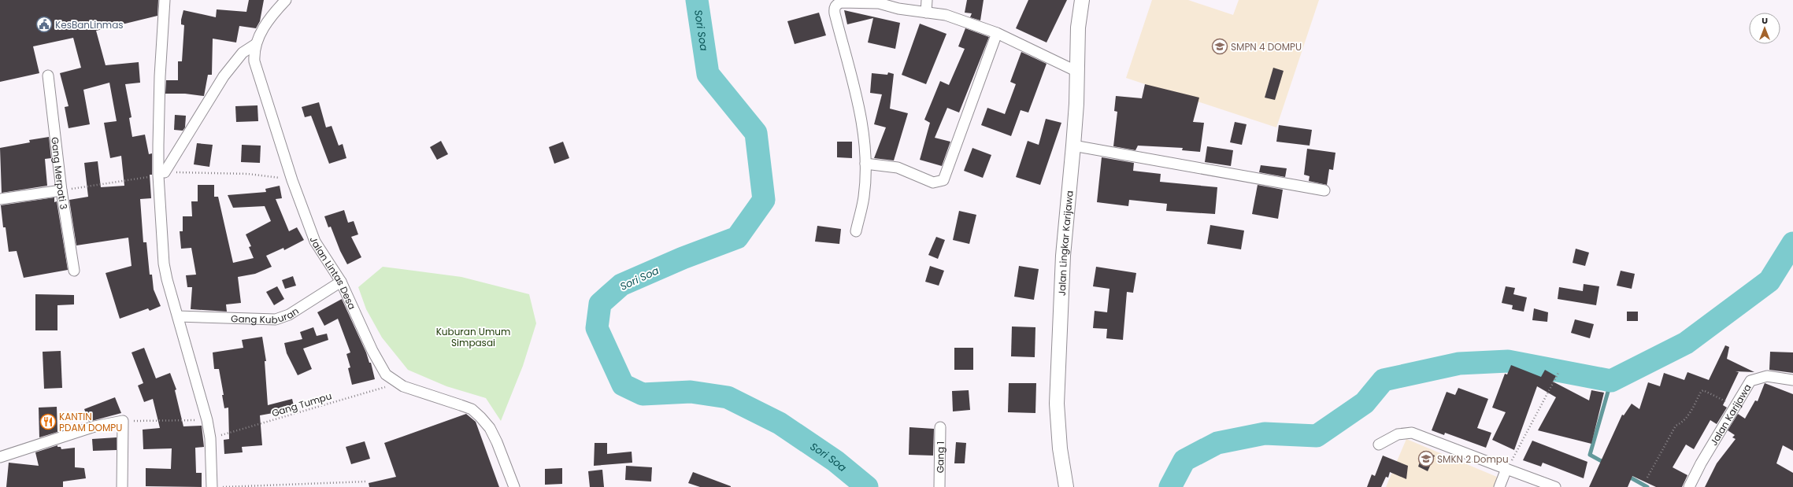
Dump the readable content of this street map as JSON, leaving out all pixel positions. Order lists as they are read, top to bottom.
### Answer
{
  "streets": {
    "main road": ["Jalan Lingkar Karijawa"],
    "street": [
      "Gang Merpati 3",
      "Jalan Lintas Desa",
      "Gang Kuburan",
      "Jalan Karijawa",
      "Gang 1"
    ],
    "path": ["Gang Tumpu"]
  },
  "crossings": [
    ["Jalan Lintas Desa", "Gang Kuburan"],
    ["Jalan Lintas Desa", "Gang Tumpu"]
  ],
  "water": ["Sori Soa"],
  "parks": ["Kuburan Umum Simpasai"],
  "places": {
    "public building": ["KesBanLinmas"],
    "school or university": ["SMPN 4 DOMPU", "SMKN 2 Dompu"],
    "restaurant": ["KANTIN PDAM DOMPU"]
  },
  "north": "top"
}
